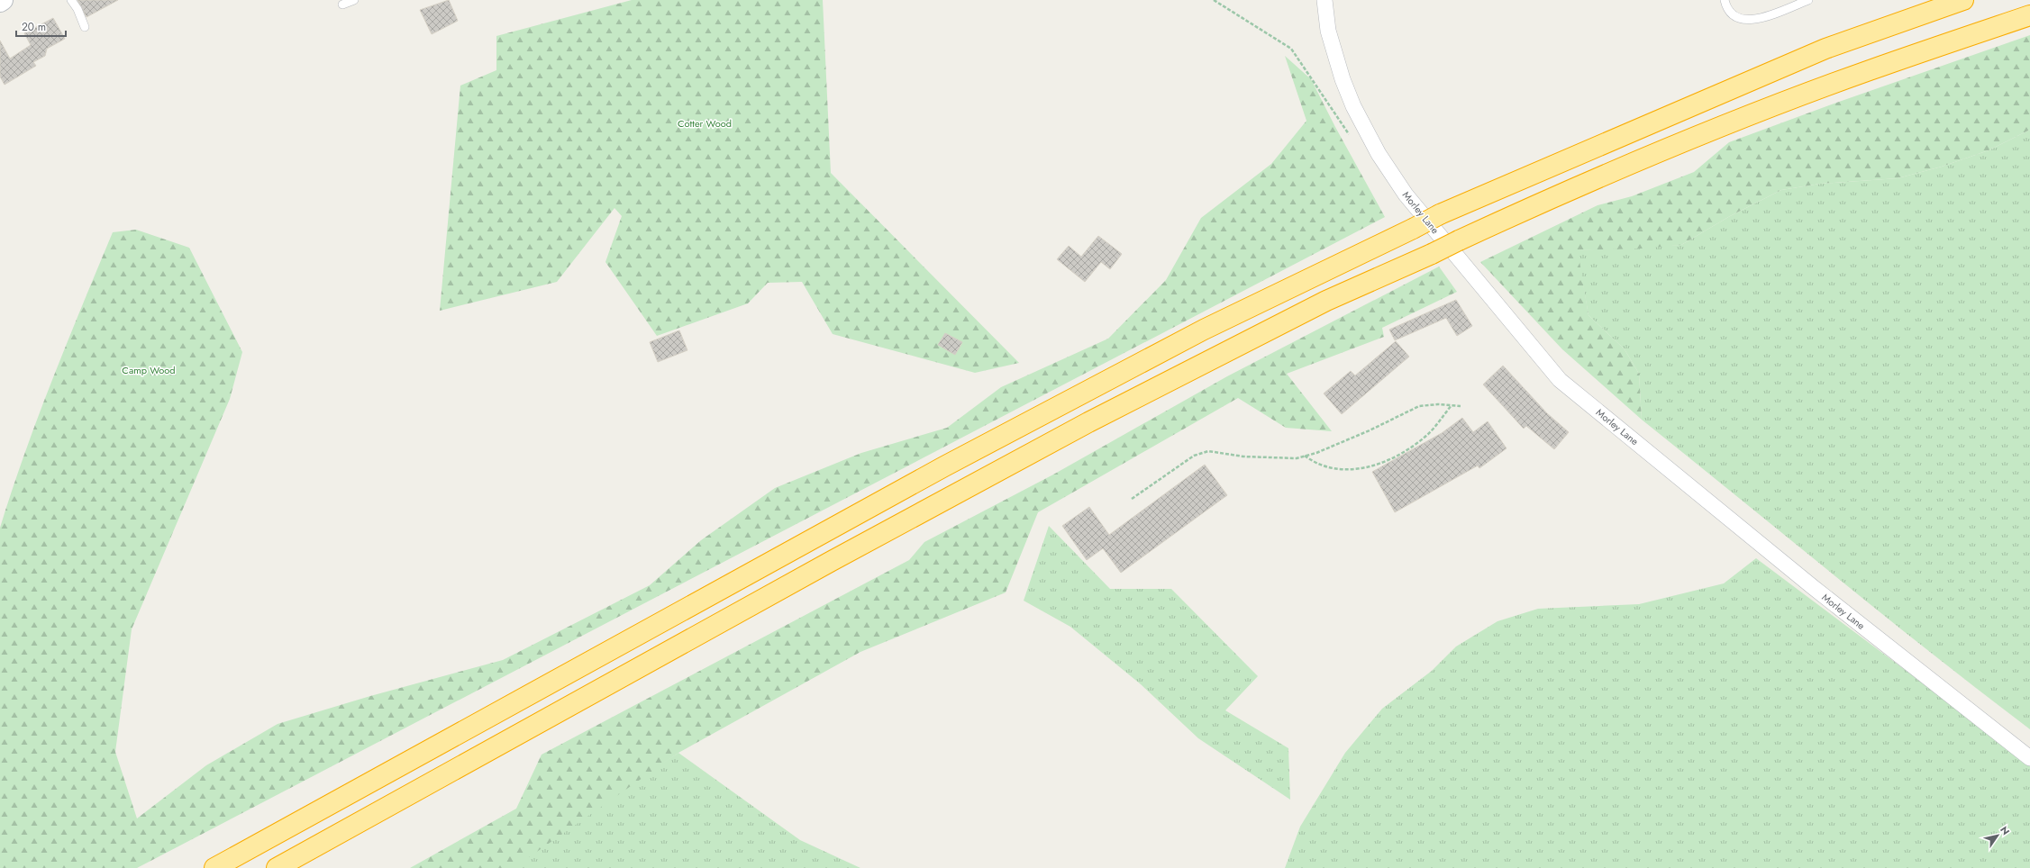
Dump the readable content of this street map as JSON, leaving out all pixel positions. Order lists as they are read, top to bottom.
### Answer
{
  "streets": {
    "street": ["Morley Lane"]
  },
  "parks": ["Cotter Wood", "Camp Wood"],
  "scale_bar": "20 m",
  "north": "top right"
}
